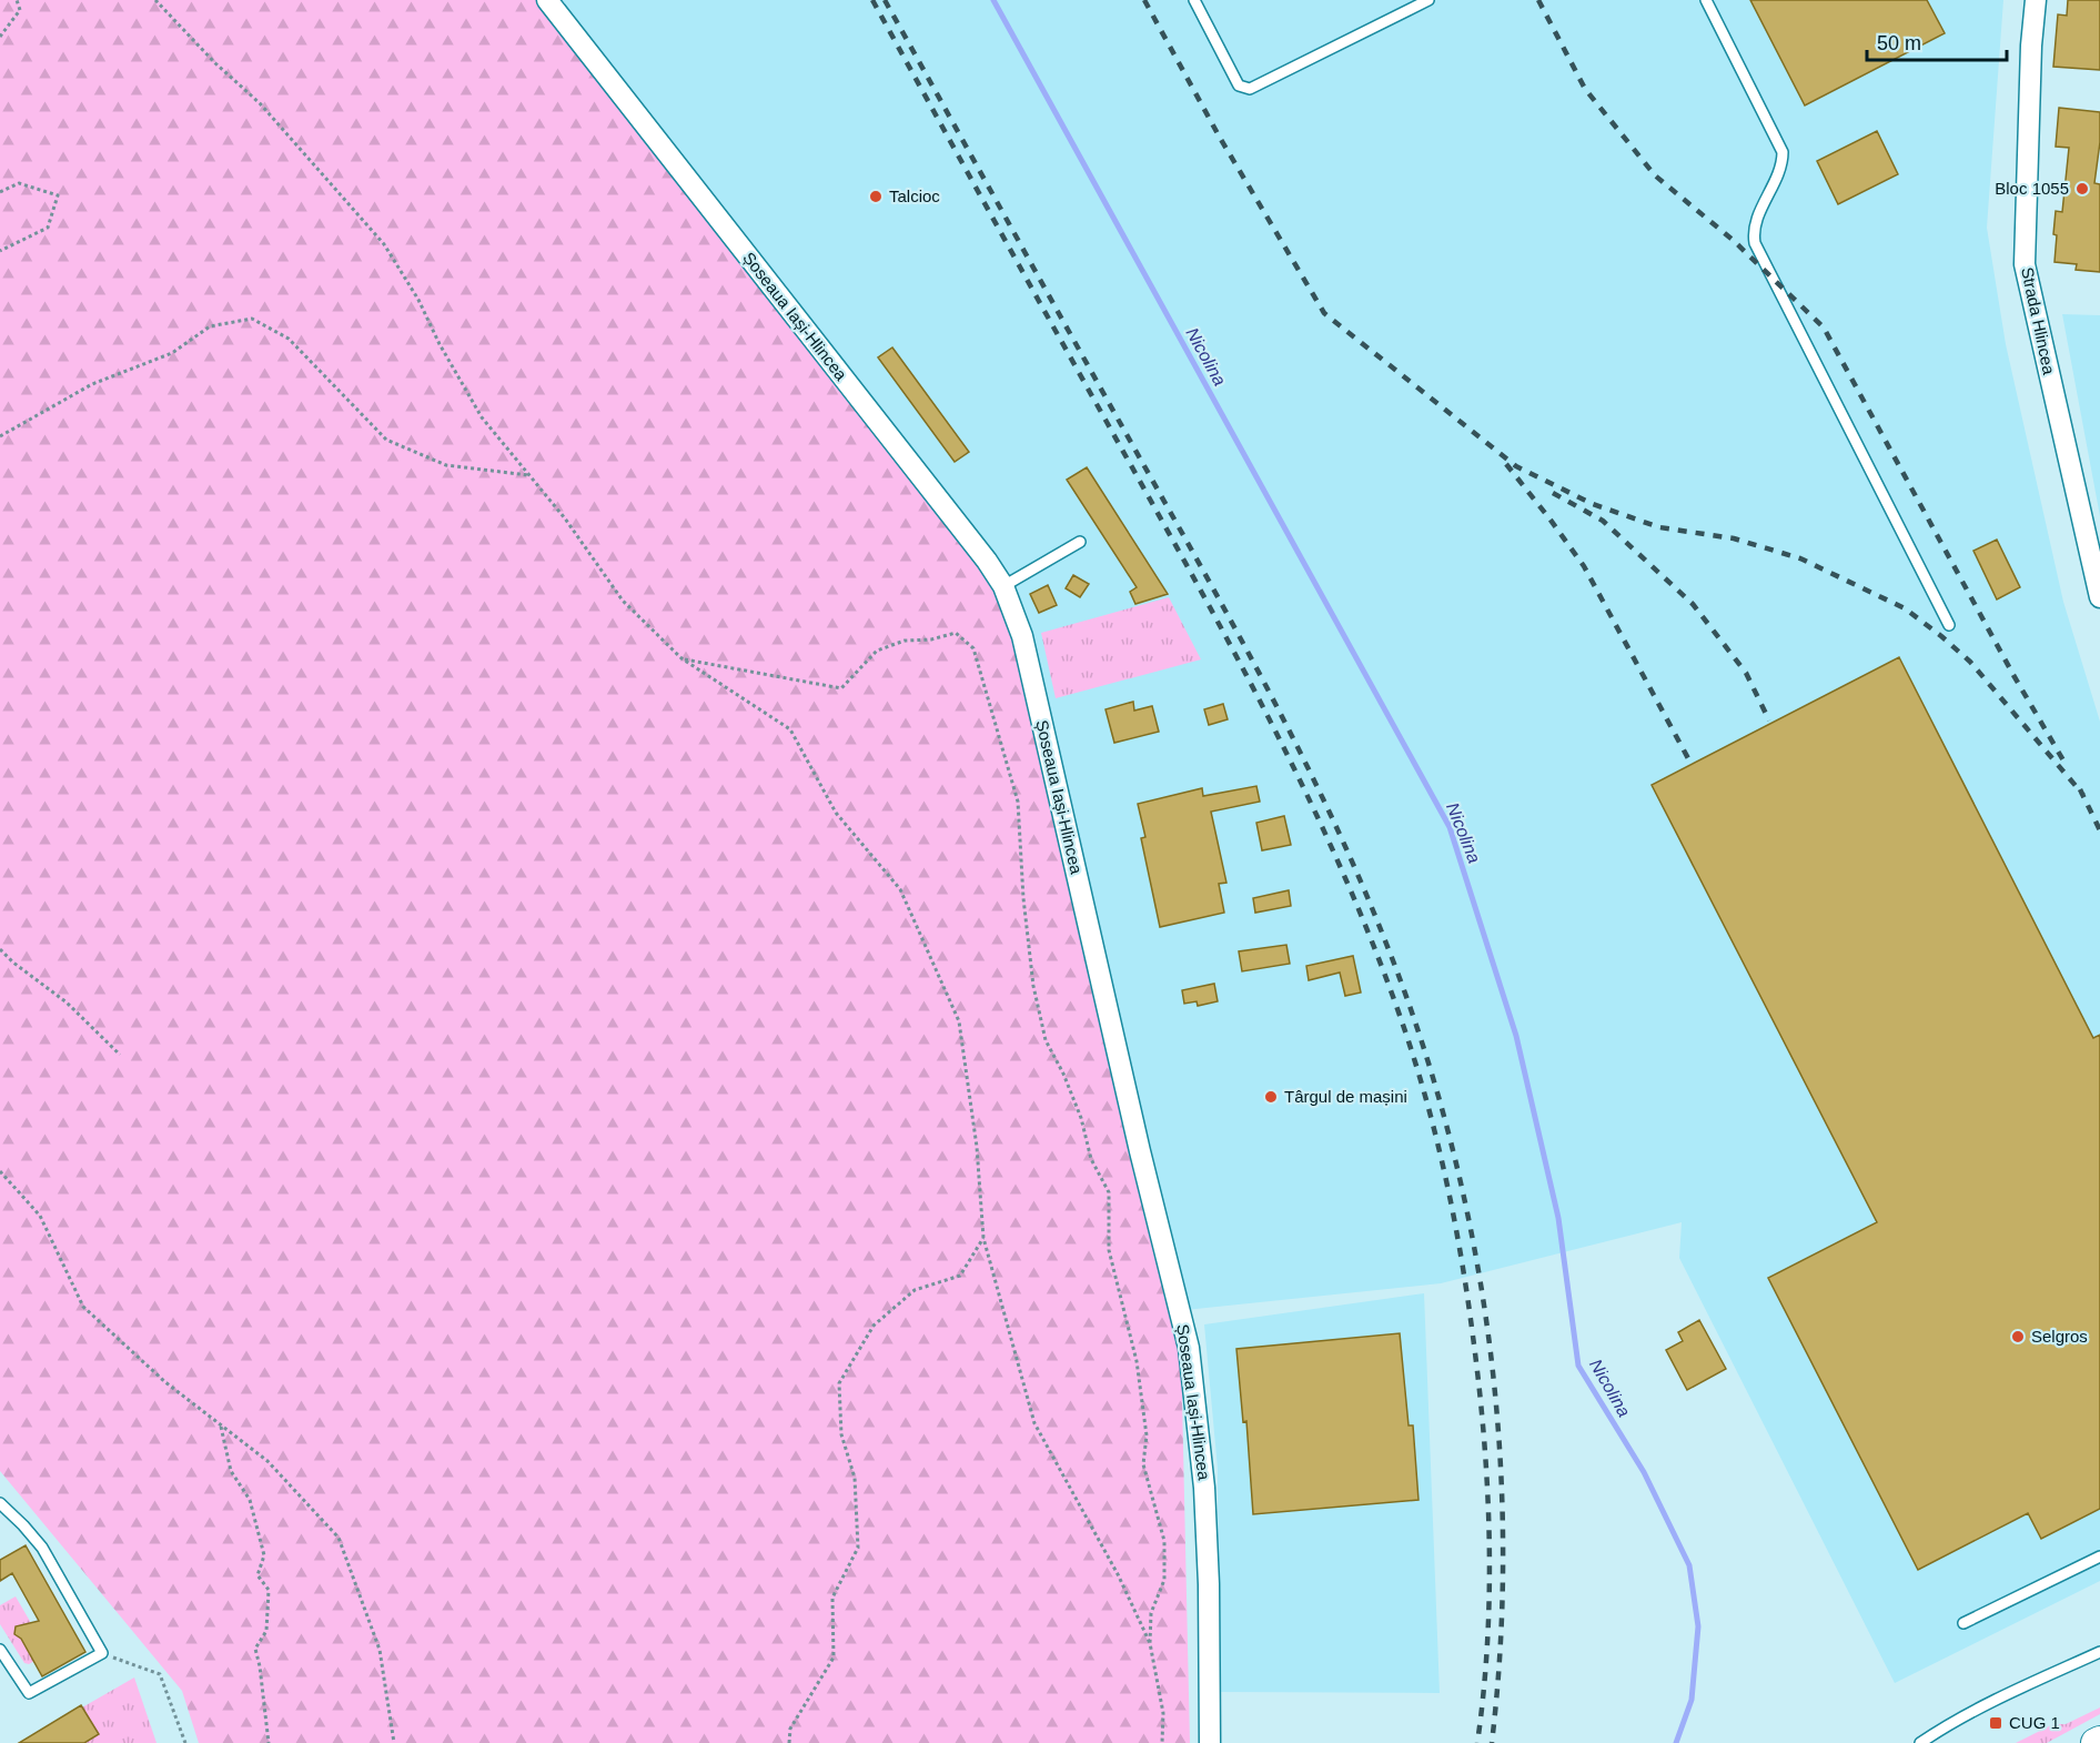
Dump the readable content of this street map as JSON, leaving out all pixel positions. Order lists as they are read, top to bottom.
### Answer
{
  "streets": {
    "street": ["Șoseaua Iași-Hlincea", "Strada Hlincea"]
  },
  "water": ["Nicolina"],
  "places": {
    "other": [
      "Bloc 1055",
      "Talcioc",
      "Târgul de mașini",
      "Selgros"
    ],
    "transit": ["CUG 1"]
  },
  "scale_bar": "50 m"
}
